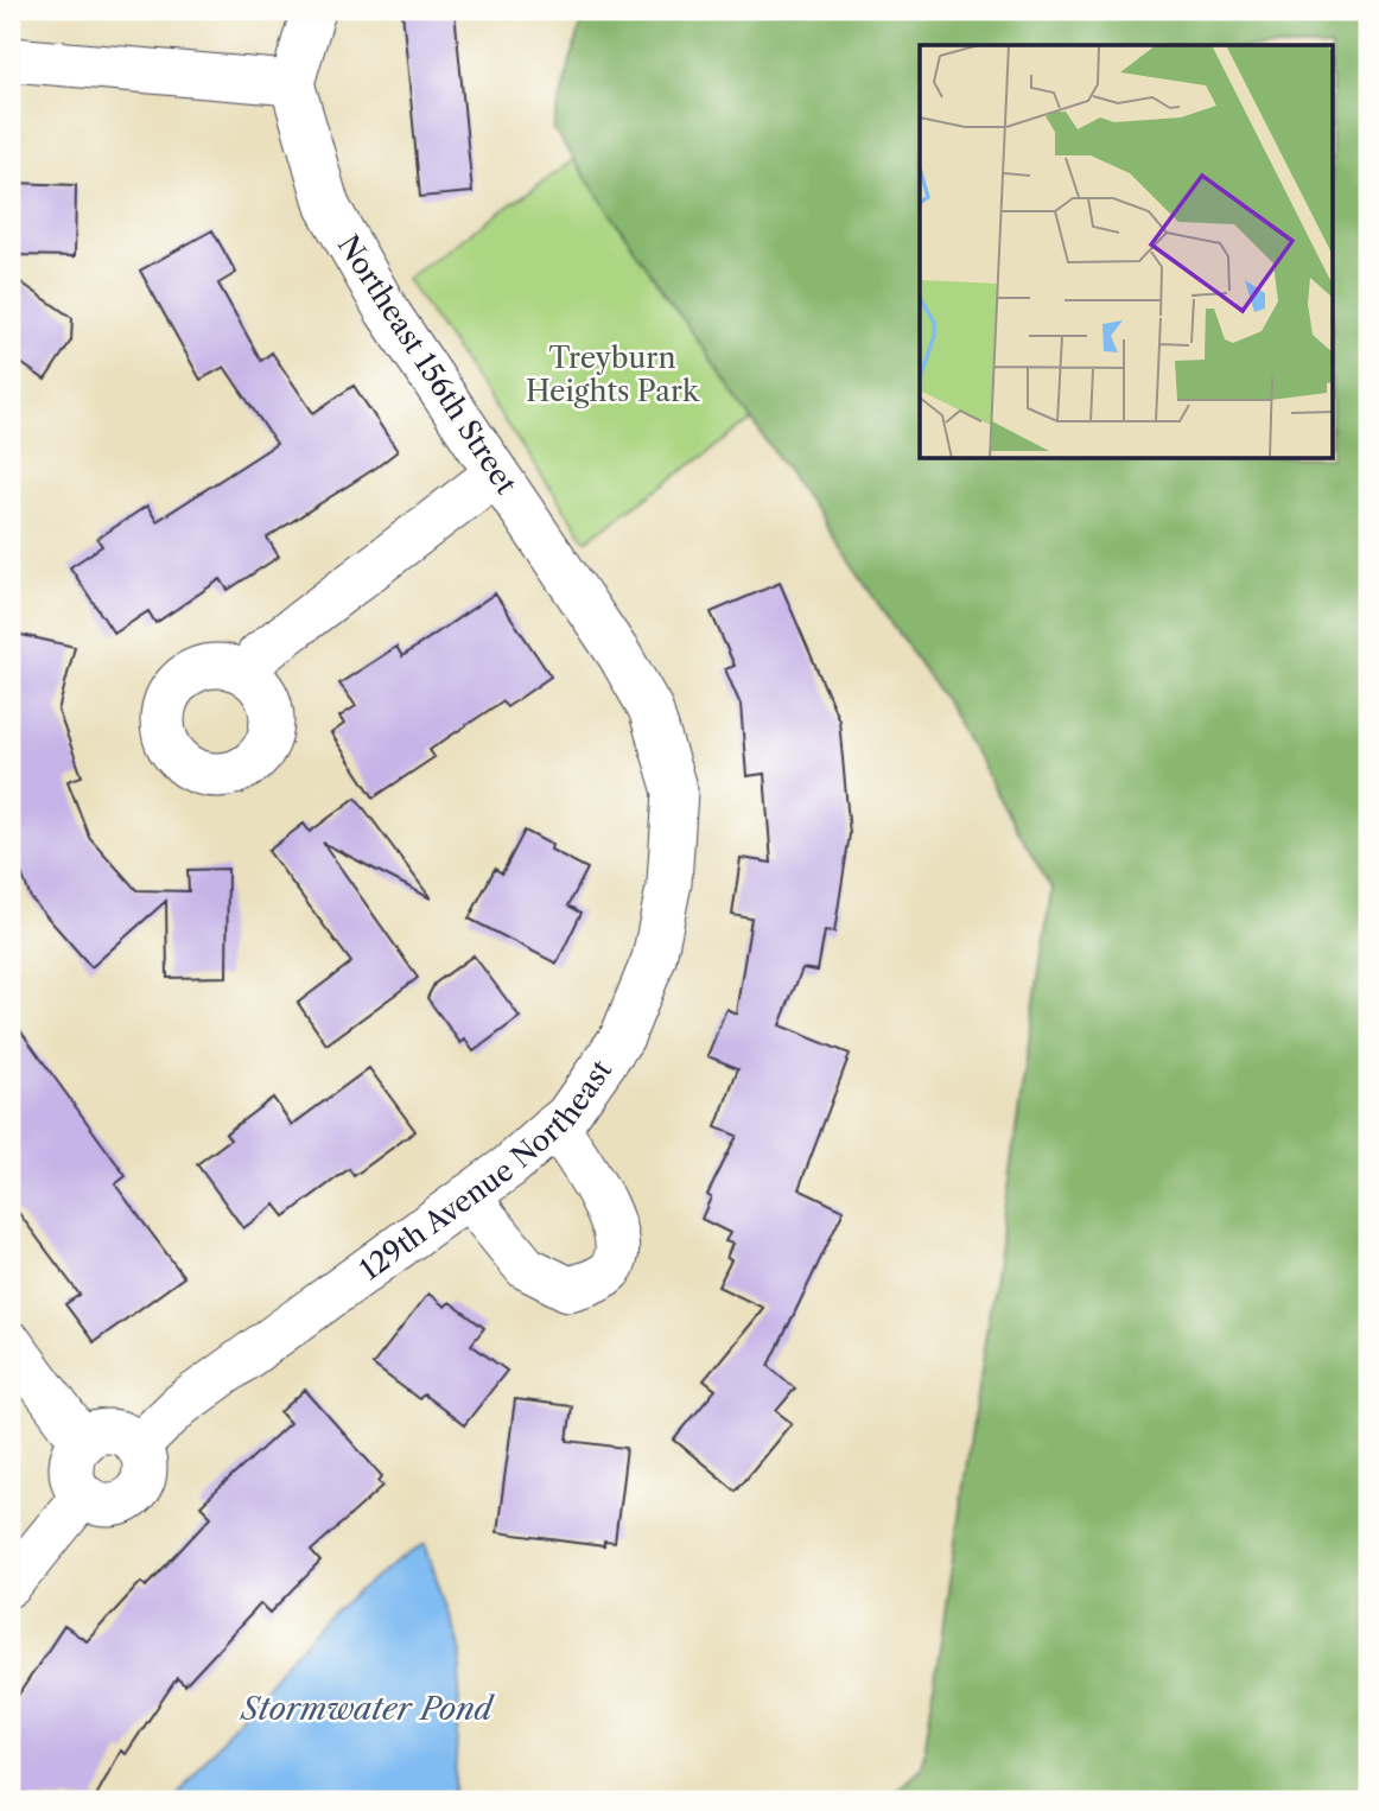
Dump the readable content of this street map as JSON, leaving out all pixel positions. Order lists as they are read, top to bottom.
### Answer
{
  "streets": {
    "street": ["Northeast 156th Street", "129th Avenue Northeast"]
  },
  "crossings": [
    ["Northeast 156th Street", "129th Avenue Northeast"]
  ],
  "water": ["Stormwater Pond"],
  "parks": ["Treyburn Heights Park"]
}
